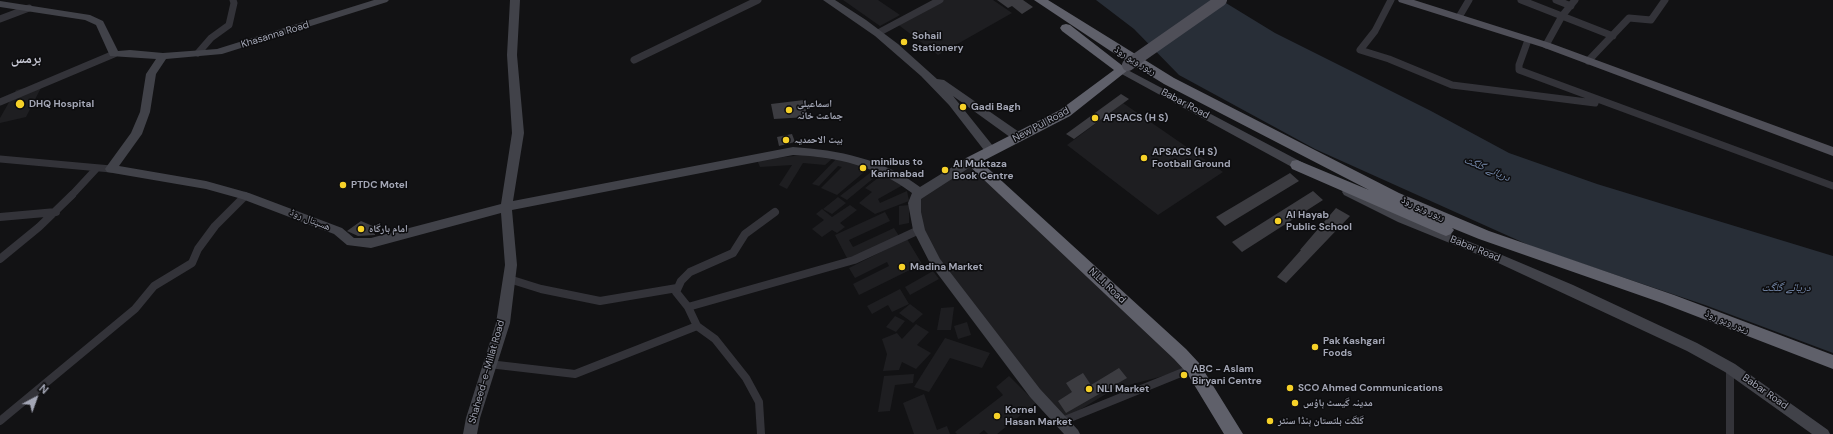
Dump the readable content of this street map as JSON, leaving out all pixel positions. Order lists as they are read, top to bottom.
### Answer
{
  "streets": {
    "highway": ["ریور ویو روڈ", "New Pul Road", "N.L.I. Road"],
    "street": [
      "Khasanna Road",
      "Babar Road",
      "ھسپتال روڈ",
      "Shaheed-e-Millat Road"
    ]
  },
  "crossings": [
    ["Babar Road", "New Pul Road"],
    ["ھسپتال روڈ", "Shaheed-e-Millat Road"]
  ],
  "districts": ["برمس"],
  "water": ["دریائے گلگت"],
  "places": [
    "Sohail Stationery",
    "DHQ Hospital",
    "Gadi Bagh",
    "اسماعیلی جماعت خانہ",
    "APSACS (H S)",
    "بیت الاحمدیہ",
    "APSACS (H S) Football Ground",
    "minibus to Karimabad",
    "Al Muktaza Book Centre",
    "PTDC Motel",
    "Al Hayab Public School",
    "امام بارگاہ",
    "Madina Market",
    "Pak Kashgari Foods",
    "ABC - Aslam Biryani Centre",
    "SCO Ahmed Communications",
    "NLI Market",
    "مدینہ گیسٹ ہاؤس",
    "Kornel Hasan Market",
    "گلگت بلتستان ہنڈا سنٹر"
  ],
  "north": "top right"
}
